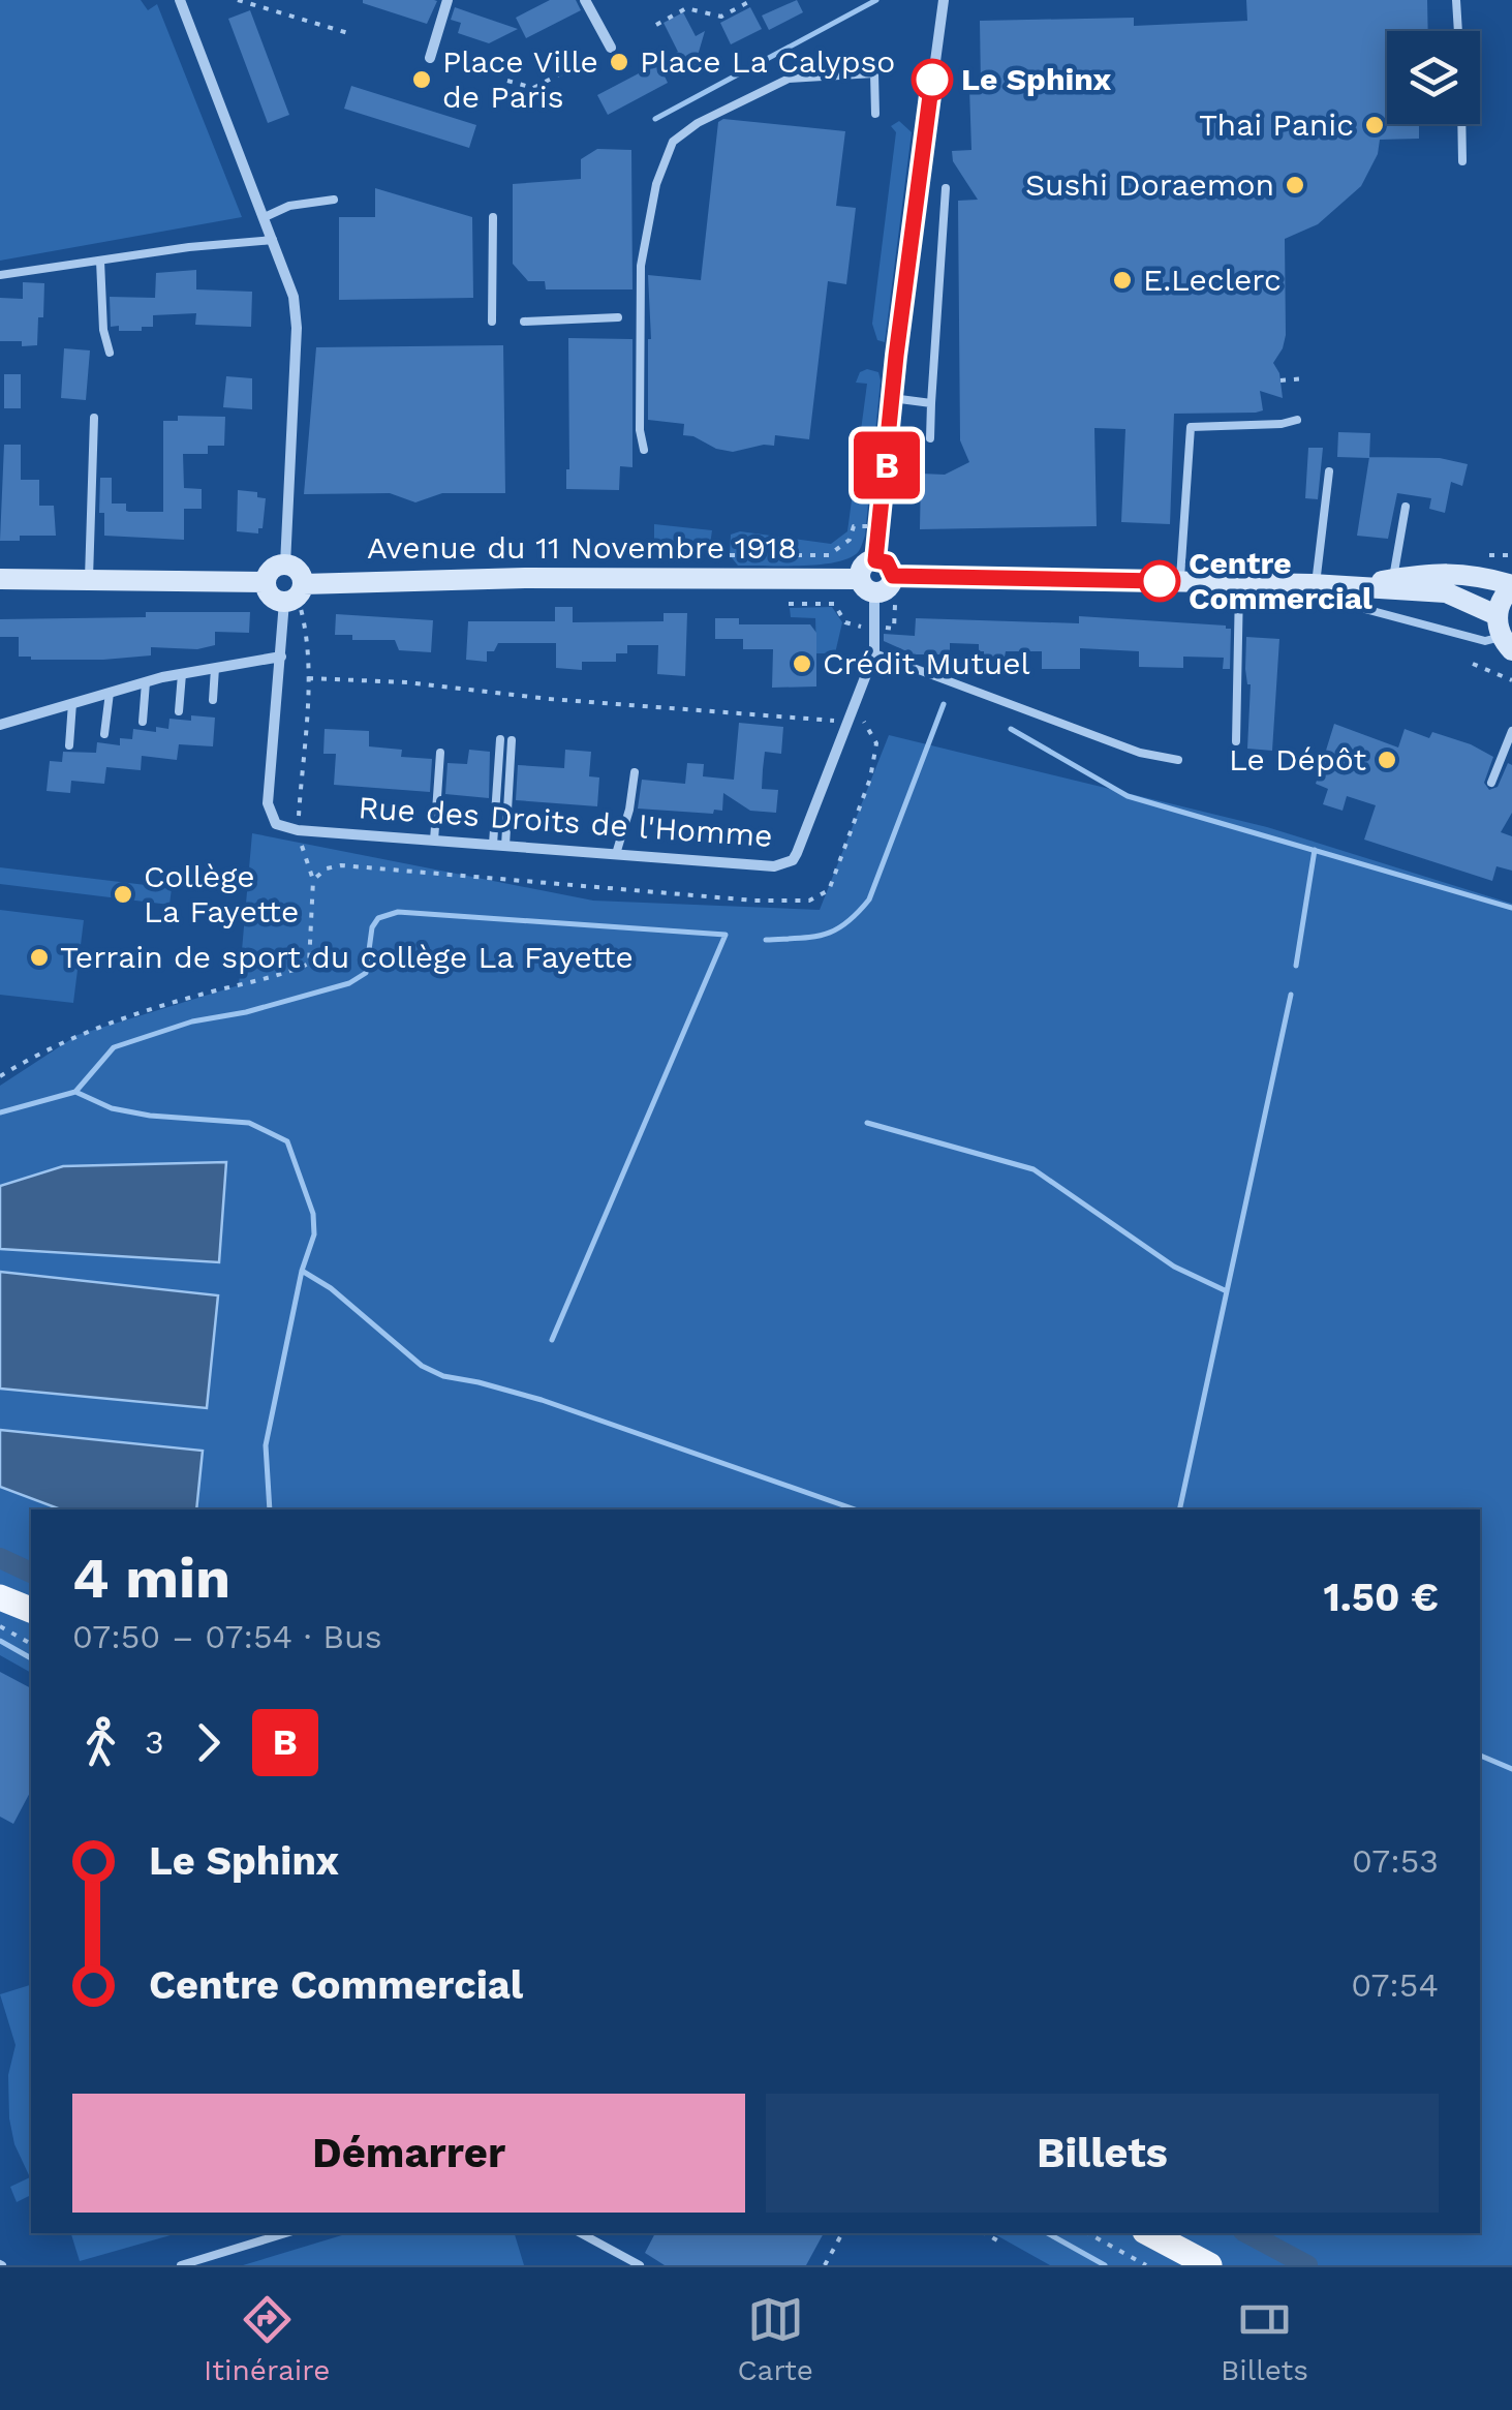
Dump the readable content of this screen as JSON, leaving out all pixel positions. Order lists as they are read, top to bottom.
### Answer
{
  "streets": {
    "main road": ["Avenue du 11 Novembre 1918"],
    "street": ["Rue des Droits de l'Homme"]
  },
  "crossings": [
    ["Avenue du 11 Novembre 1918", "Rue des Droits de l'Homme"]
  ],
  "places": [
    "Place La Calypso",
    "Place Ville de Paris",
    "Le Sphinx",
    "Thai Panic",
    "Sushi Doraemon",
    "E.Leclerc",
    "Centre Commercial",
    "Crédit Mutuel",
    "Le Dépôt",
    "Collège La Fayette",
    "Terrain de sport du collège La Fayette"
  ],
  "lines": ["bus line B"],
  "page": {
    "on_map": "B",
    "heading": ["4 min", "07:50 – 07:54 · Bus", "1.50 €"],
    "legs": ["3", "B"],
    "list": [
      {
        "name": "Le Sphinx",
        "value": "07:53"
      },
      {
        "name": "Centre Commercial",
        "value": "07:54"
      }
    ],
    "buttons": ["Démarrer", "Billets"],
    "tabs": ["Itinéraire", "Carte", "Billets"]
  }
}
